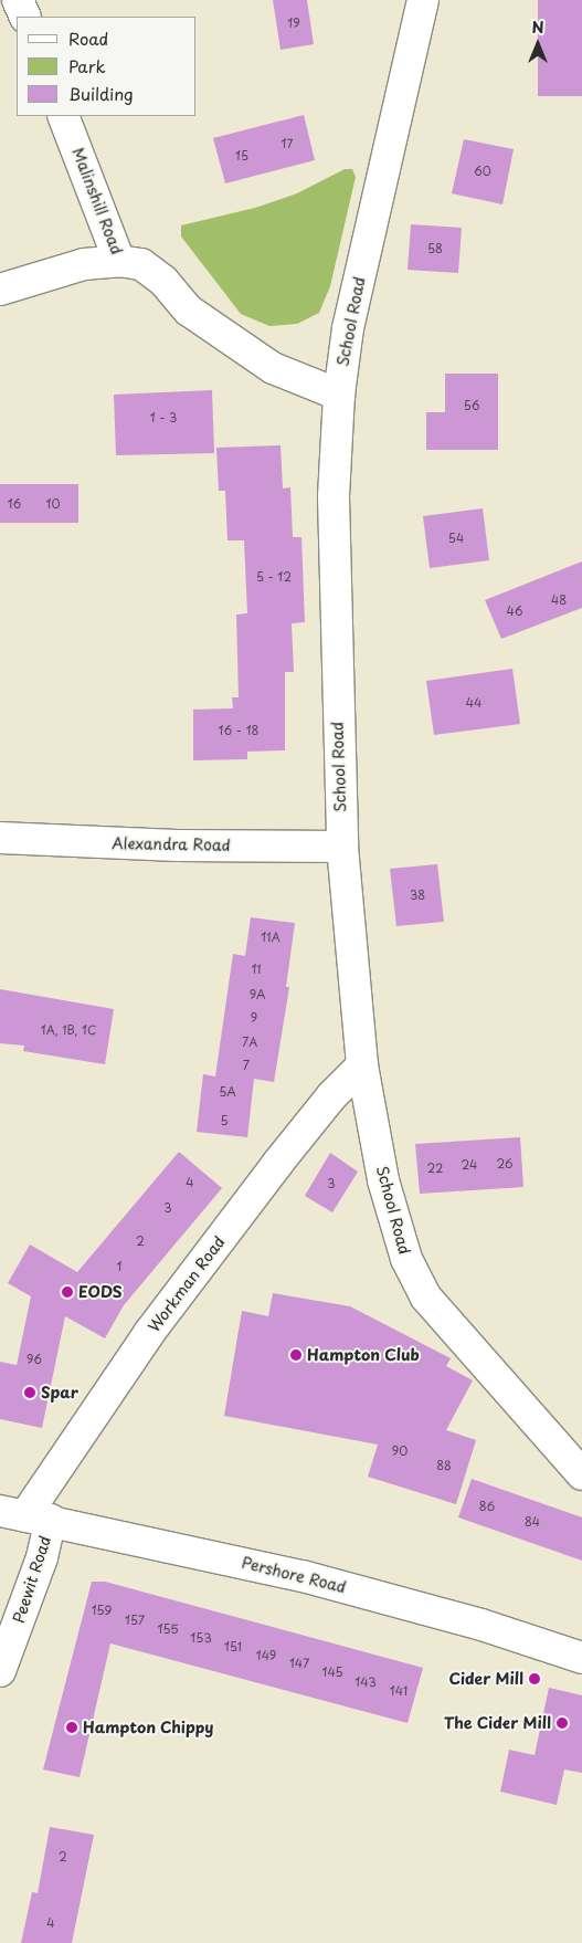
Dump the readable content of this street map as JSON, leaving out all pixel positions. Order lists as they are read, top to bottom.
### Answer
{
  "streets": {
    "street": [
      "Malinshill Road",
      "School Road",
      "Alexandra Road",
      "Workman Road",
      "Pershore Road",
      "Peewit Road"
    ]
  },
  "crossings": [
    ["Malinshill Road", "School Road"],
    ["School Road", "Alexandra Road"],
    ["School Road", "Workman Road"],
    ["Workman Road", "Pershore Road"],
    ["Workman Road", "Peewit Road"],
    ["Pershore Road", "Peewit Road"]
  ],
  "places": [
    "EODS",
    "Hampton Club",
    "Spar",
    "Cider Mill",
    "The Cider Mill",
    "Hampton Chippy"
  ],
  "house_numbers": [
    "19",
    "17",
    "15",
    "60",
    "58",
    "56",
    "1 - 3",
    "16",
    "10",
    "54",
    "5 - 12",
    "48",
    "46",
    "44",
    "16 - 18",
    "38",
    "11A",
    "11",
    "9A",
    "9",
    "1A, 1B, 1C",
    "7A",
    "7",
    "5A",
    "5",
    "26",
    "24",
    "22",
    "4",
    "3",
    "3",
    "2",
    "1",
    "96",
    "90",
    "88",
    "86",
    "84",
    "159",
    "157",
    "155",
    "153",
    "151",
    "149",
    "147",
    "145",
    "143",
    "141",
    "2",
    "4"
  ],
  "legend": ["Road", "Park", "Building"],
  "north": "top"
}
